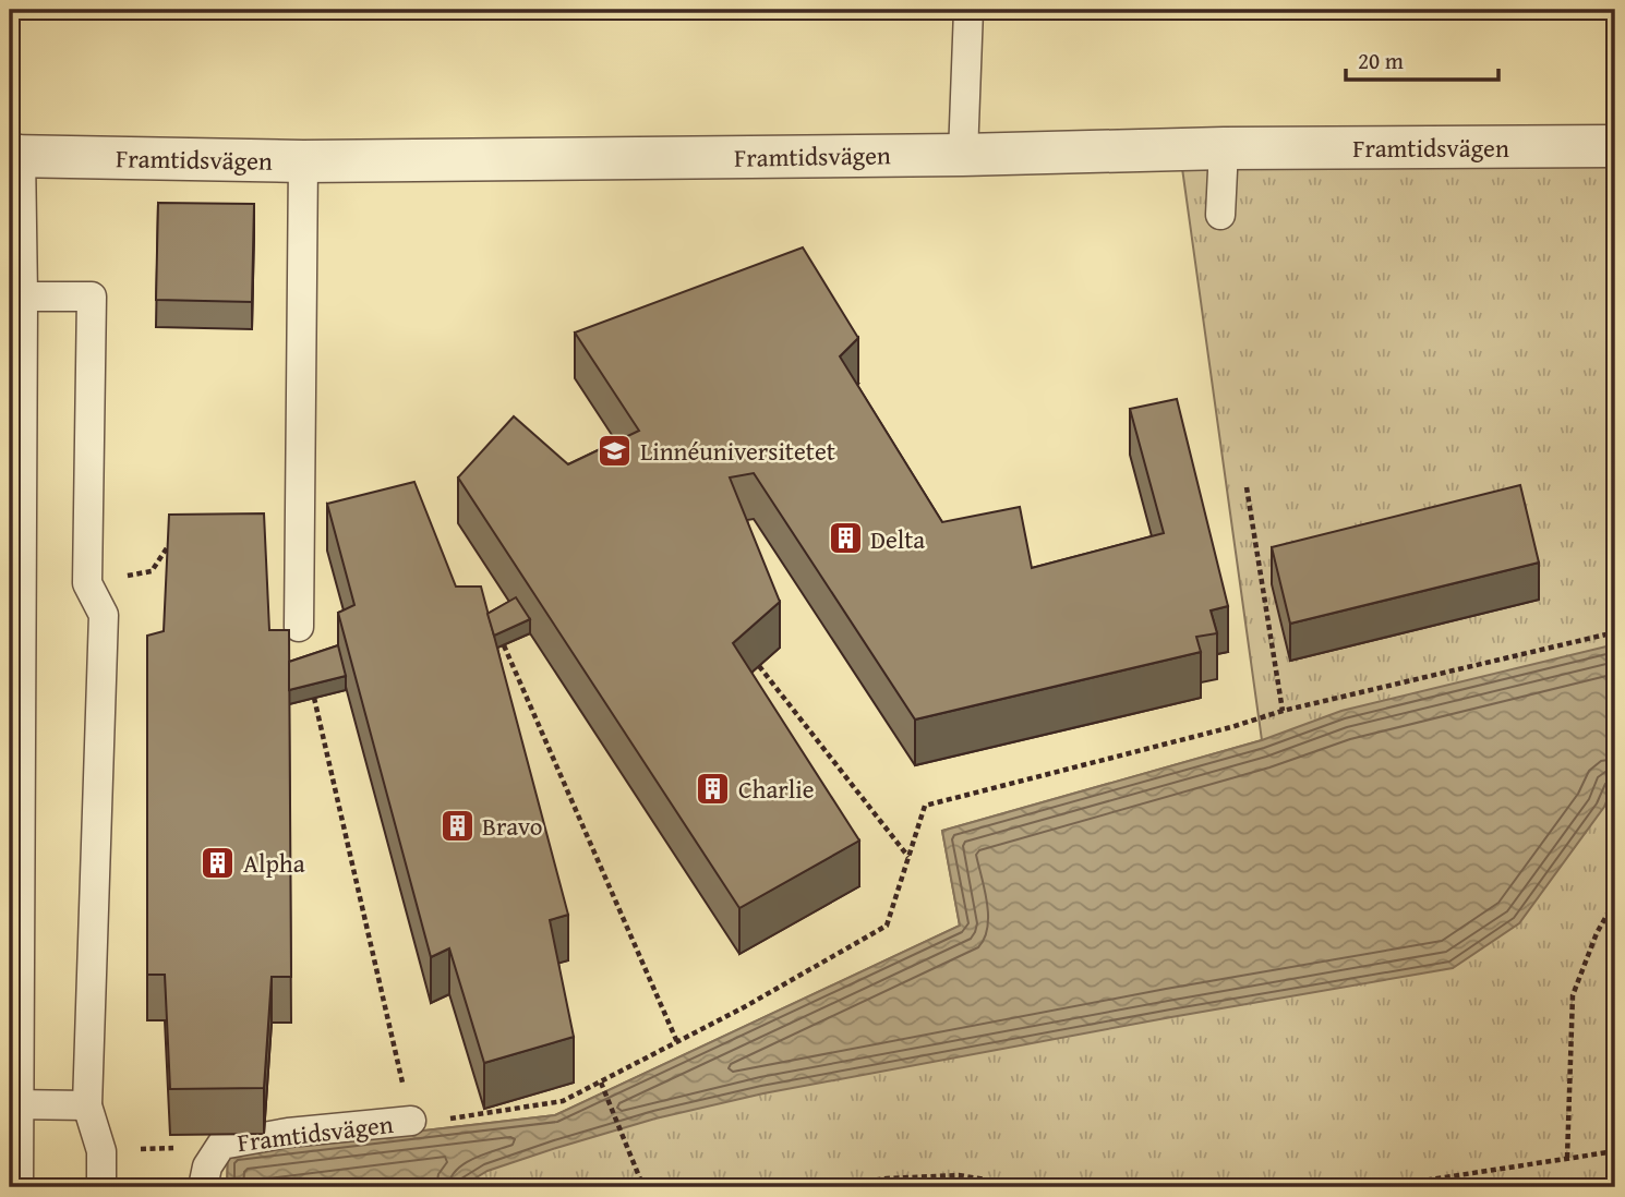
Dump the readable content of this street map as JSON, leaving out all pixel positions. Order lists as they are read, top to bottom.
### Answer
{
  "streets": {
    "street": ["Framtidsvägen"]
  },
  "places": {
    "school or university": ["Linnéuniversitetet"],
    "building": [
      "Delta",
      "Charlie",
      "Bravo",
      "Alpha"
    ]
  },
  "scale_bar": "20 m"
}
